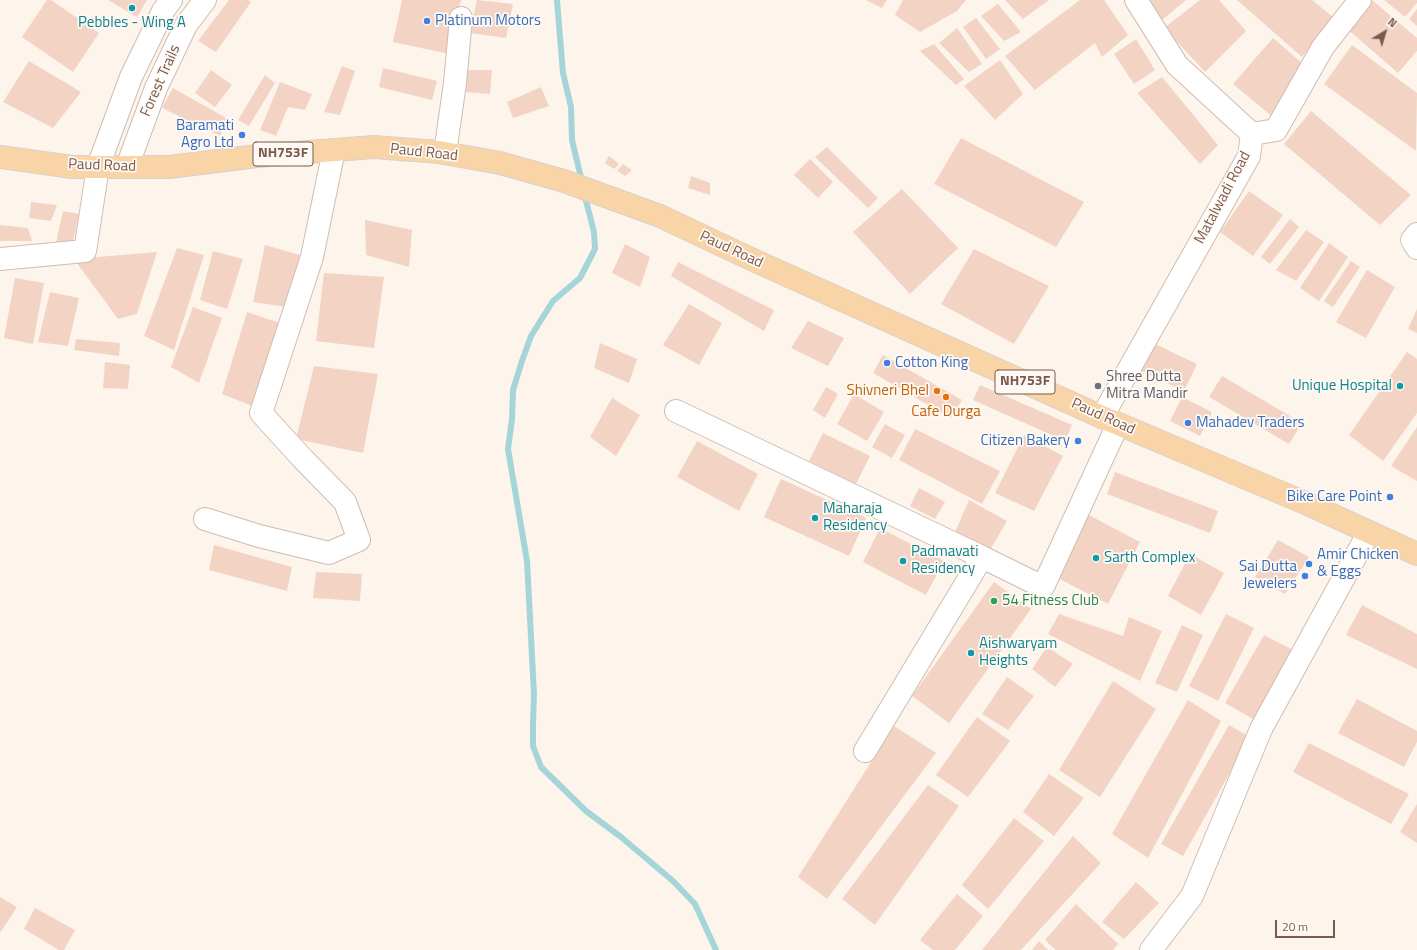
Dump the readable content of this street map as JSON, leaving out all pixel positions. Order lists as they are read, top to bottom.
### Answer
{
  "streets": {
    "main road": ["Paud Road", "NH753F"],
    "street": ["Forest Trails", "Matalwadi Road"]
  },
  "crossings": [
    ["Forest Trails", "Paud Road"],
    ["Paud Road", "Matalwadi Road"]
  ],
  "places": [
    "Pebbles - Wing A",
    "Platinum Motors",
    "Baramati Agro Ltd",
    "Cotton King",
    "Shree Dutta Mitra Mandir",
    "Unique Hospital",
    "Shivneri Bhel",
    "Cafe Durga",
    "Mahadev Traders",
    "Citizen Bakery",
    "Bike Care Point",
    "Maharaja Residency",
    "Sarth Complex",
    "Padmavati Residency",
    "Amir Chicken & Eggs",
    "Sai Dutta Jewelers",
    "54 Fitness Club",
    "Aishwaryam Heights"
  ],
  "scale_bar": "20 m",
  "north": "top right"
}
